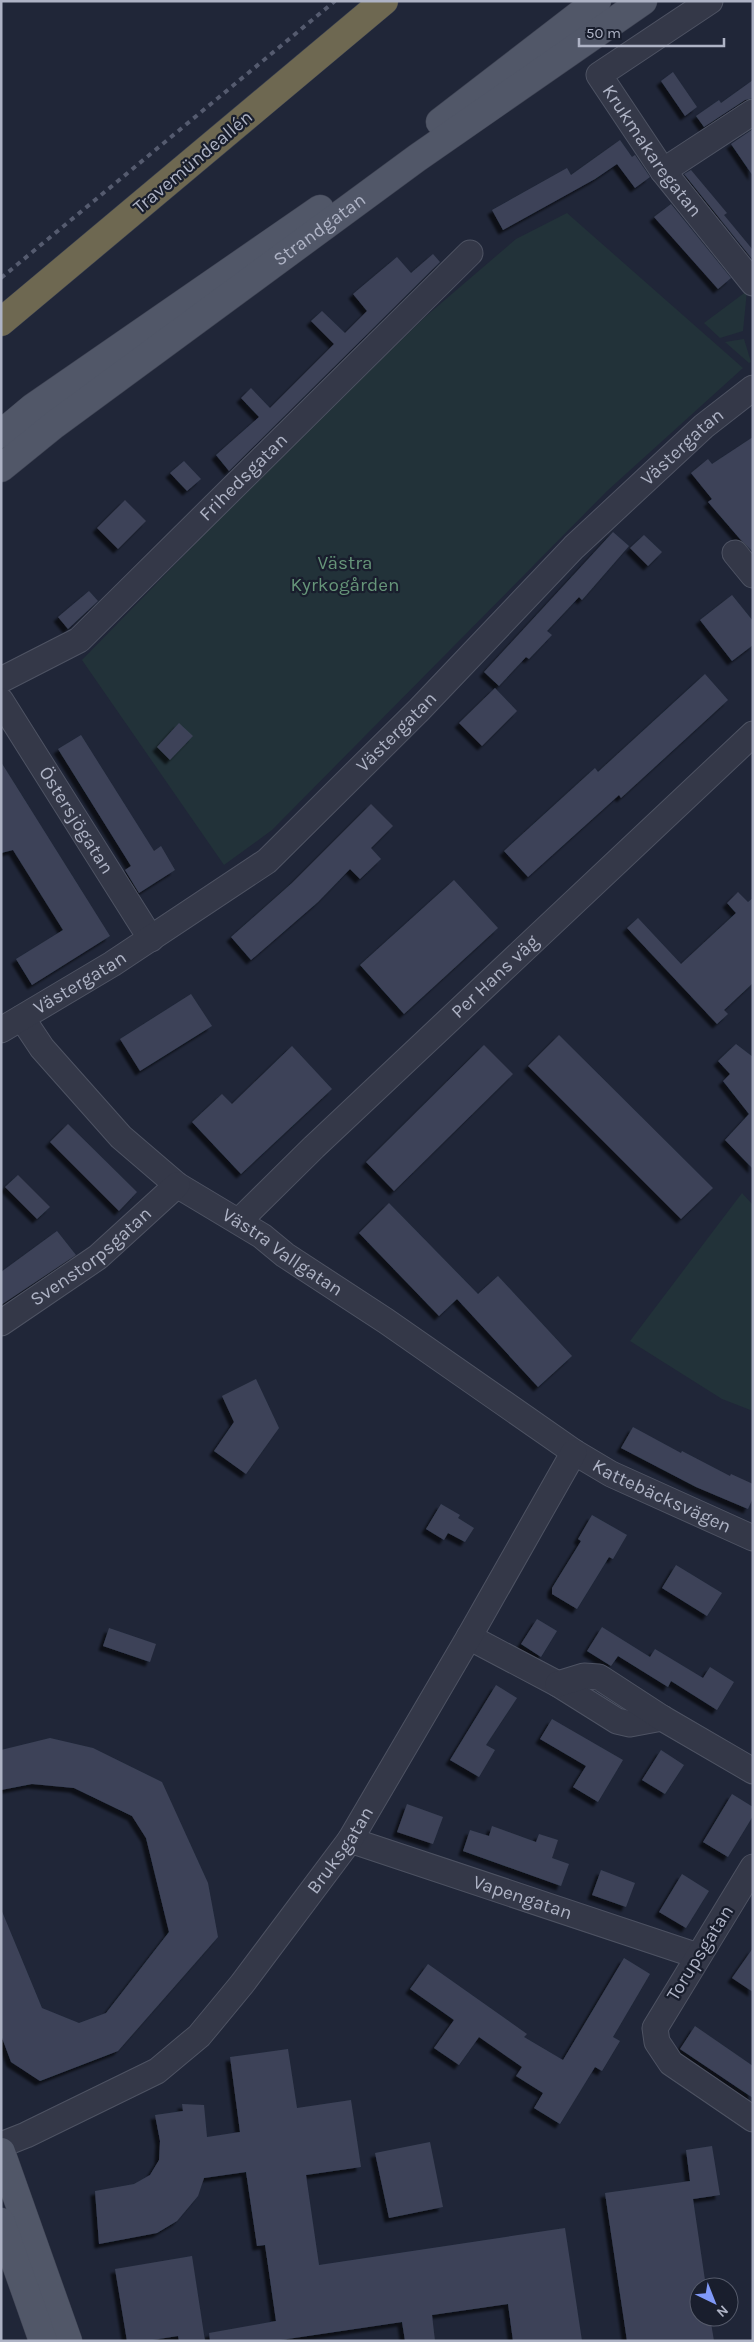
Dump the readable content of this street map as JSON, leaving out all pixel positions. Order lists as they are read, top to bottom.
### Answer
{
  "streets": {
    "highway": ["Travemündeallén"],
    "main road": ["Strandgatan"],
    "street": [
      "Krukmakaregatan",
      "Västergatan",
      "Frihedsgatan",
      "Östersjögatan",
      "Per Hans väg",
      "Västra Vallgatan",
      "Svenstorpsgatan",
      "Kattebäcksvägen",
      "Bruksgatan",
      "Vapengatan",
      "Torupsgatan"
    ]
  },
  "crossings": [
    ["Västergatan", "Östersjögatan"],
    ["Västergatan", "Västra Vallgatan"],
    ["Per Hans väg", "Västra Vallgatan"],
    ["Västra Vallgatan", "Svenstorpsgatan"],
    ["Västra Vallgatan", "Kattebäcksvägen"],
    ["Västra Vallgatan", "Bruksgatan"],
    ["Kattebäcksvägen", "Bruksgatan"],
    ["Bruksgatan", "Vapengatan"],
    ["Vapengatan", "Torupsgatan"]
  ],
  "parks": ["Västra Kyrkogården"],
  "scale_bar": "50 m",
  "north": "bottom right"
}
